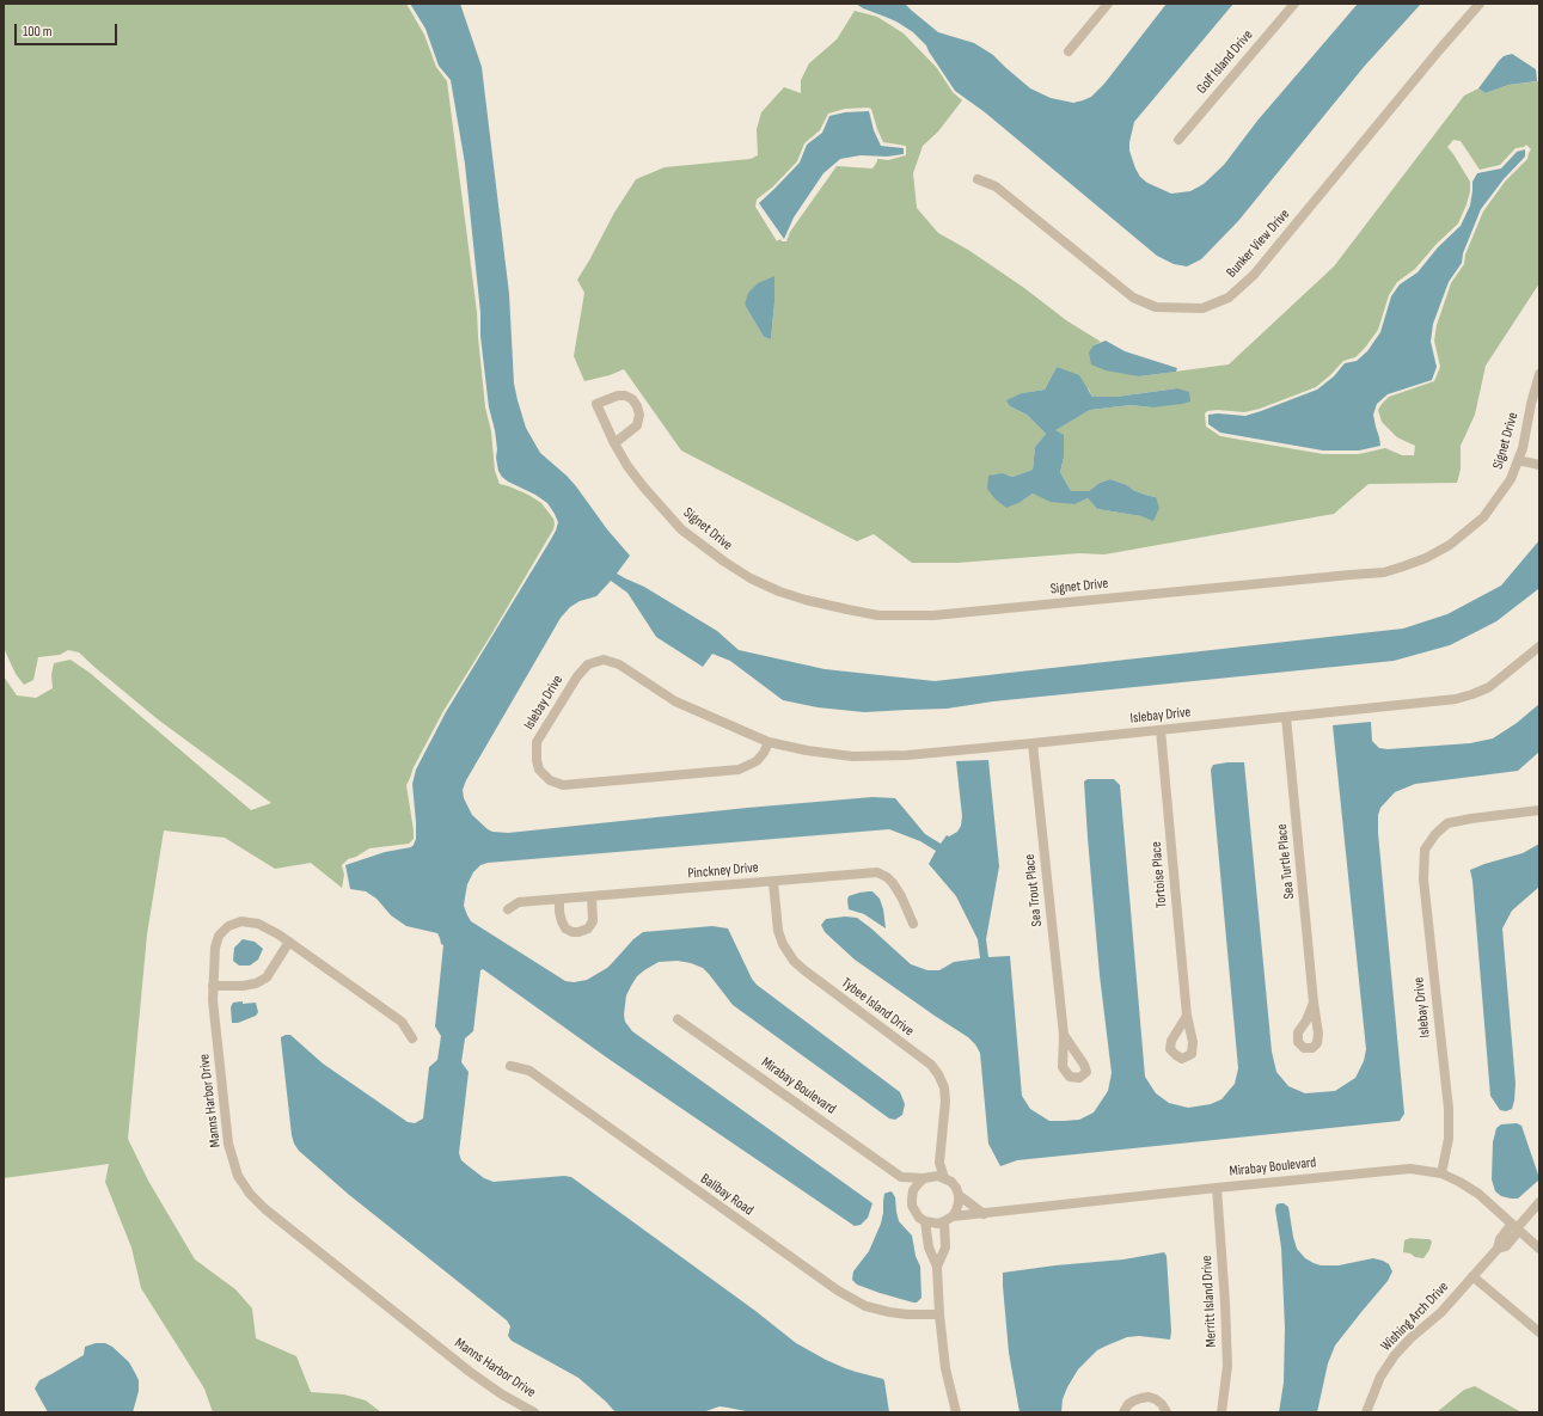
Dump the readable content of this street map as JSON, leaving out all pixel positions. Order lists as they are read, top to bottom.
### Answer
{
  "streets": {
    "street": [
      "Golf Island Drive",
      "Bunker View Drive",
      "Signet Drive",
      "Islebay Drive",
      "Sea Turtle Place",
      "Pinckney Drive",
      "Tortoise Place",
      "Sea Trout Place",
      "Tybee Island Drive",
      "Mirabay Boulevard",
      "Manns Harbor Drive",
      "Balibay Road",
      "Merritt Island Drive",
      "Wishing Arch Drive"
    ]
  },
  "crossings": [
    ["Islebay Drive", "Sea Turtle Place"],
    ["Islebay Drive", "Tortoise Place"],
    ["Islebay Drive", "Sea Trout Place"],
    ["Islebay Drive", "Mirabay Boulevard"],
    ["Pinckney Drive", "Tybee Island Drive"],
    ["Tybee Island Drive", "Mirabay Boulevard"],
    ["Mirabay Boulevard", "Merritt Island Drive"],
    ["Mirabay Boulevard", "Wishing Arch Drive"]
  ],
  "scale_bar": "100 m"
}
